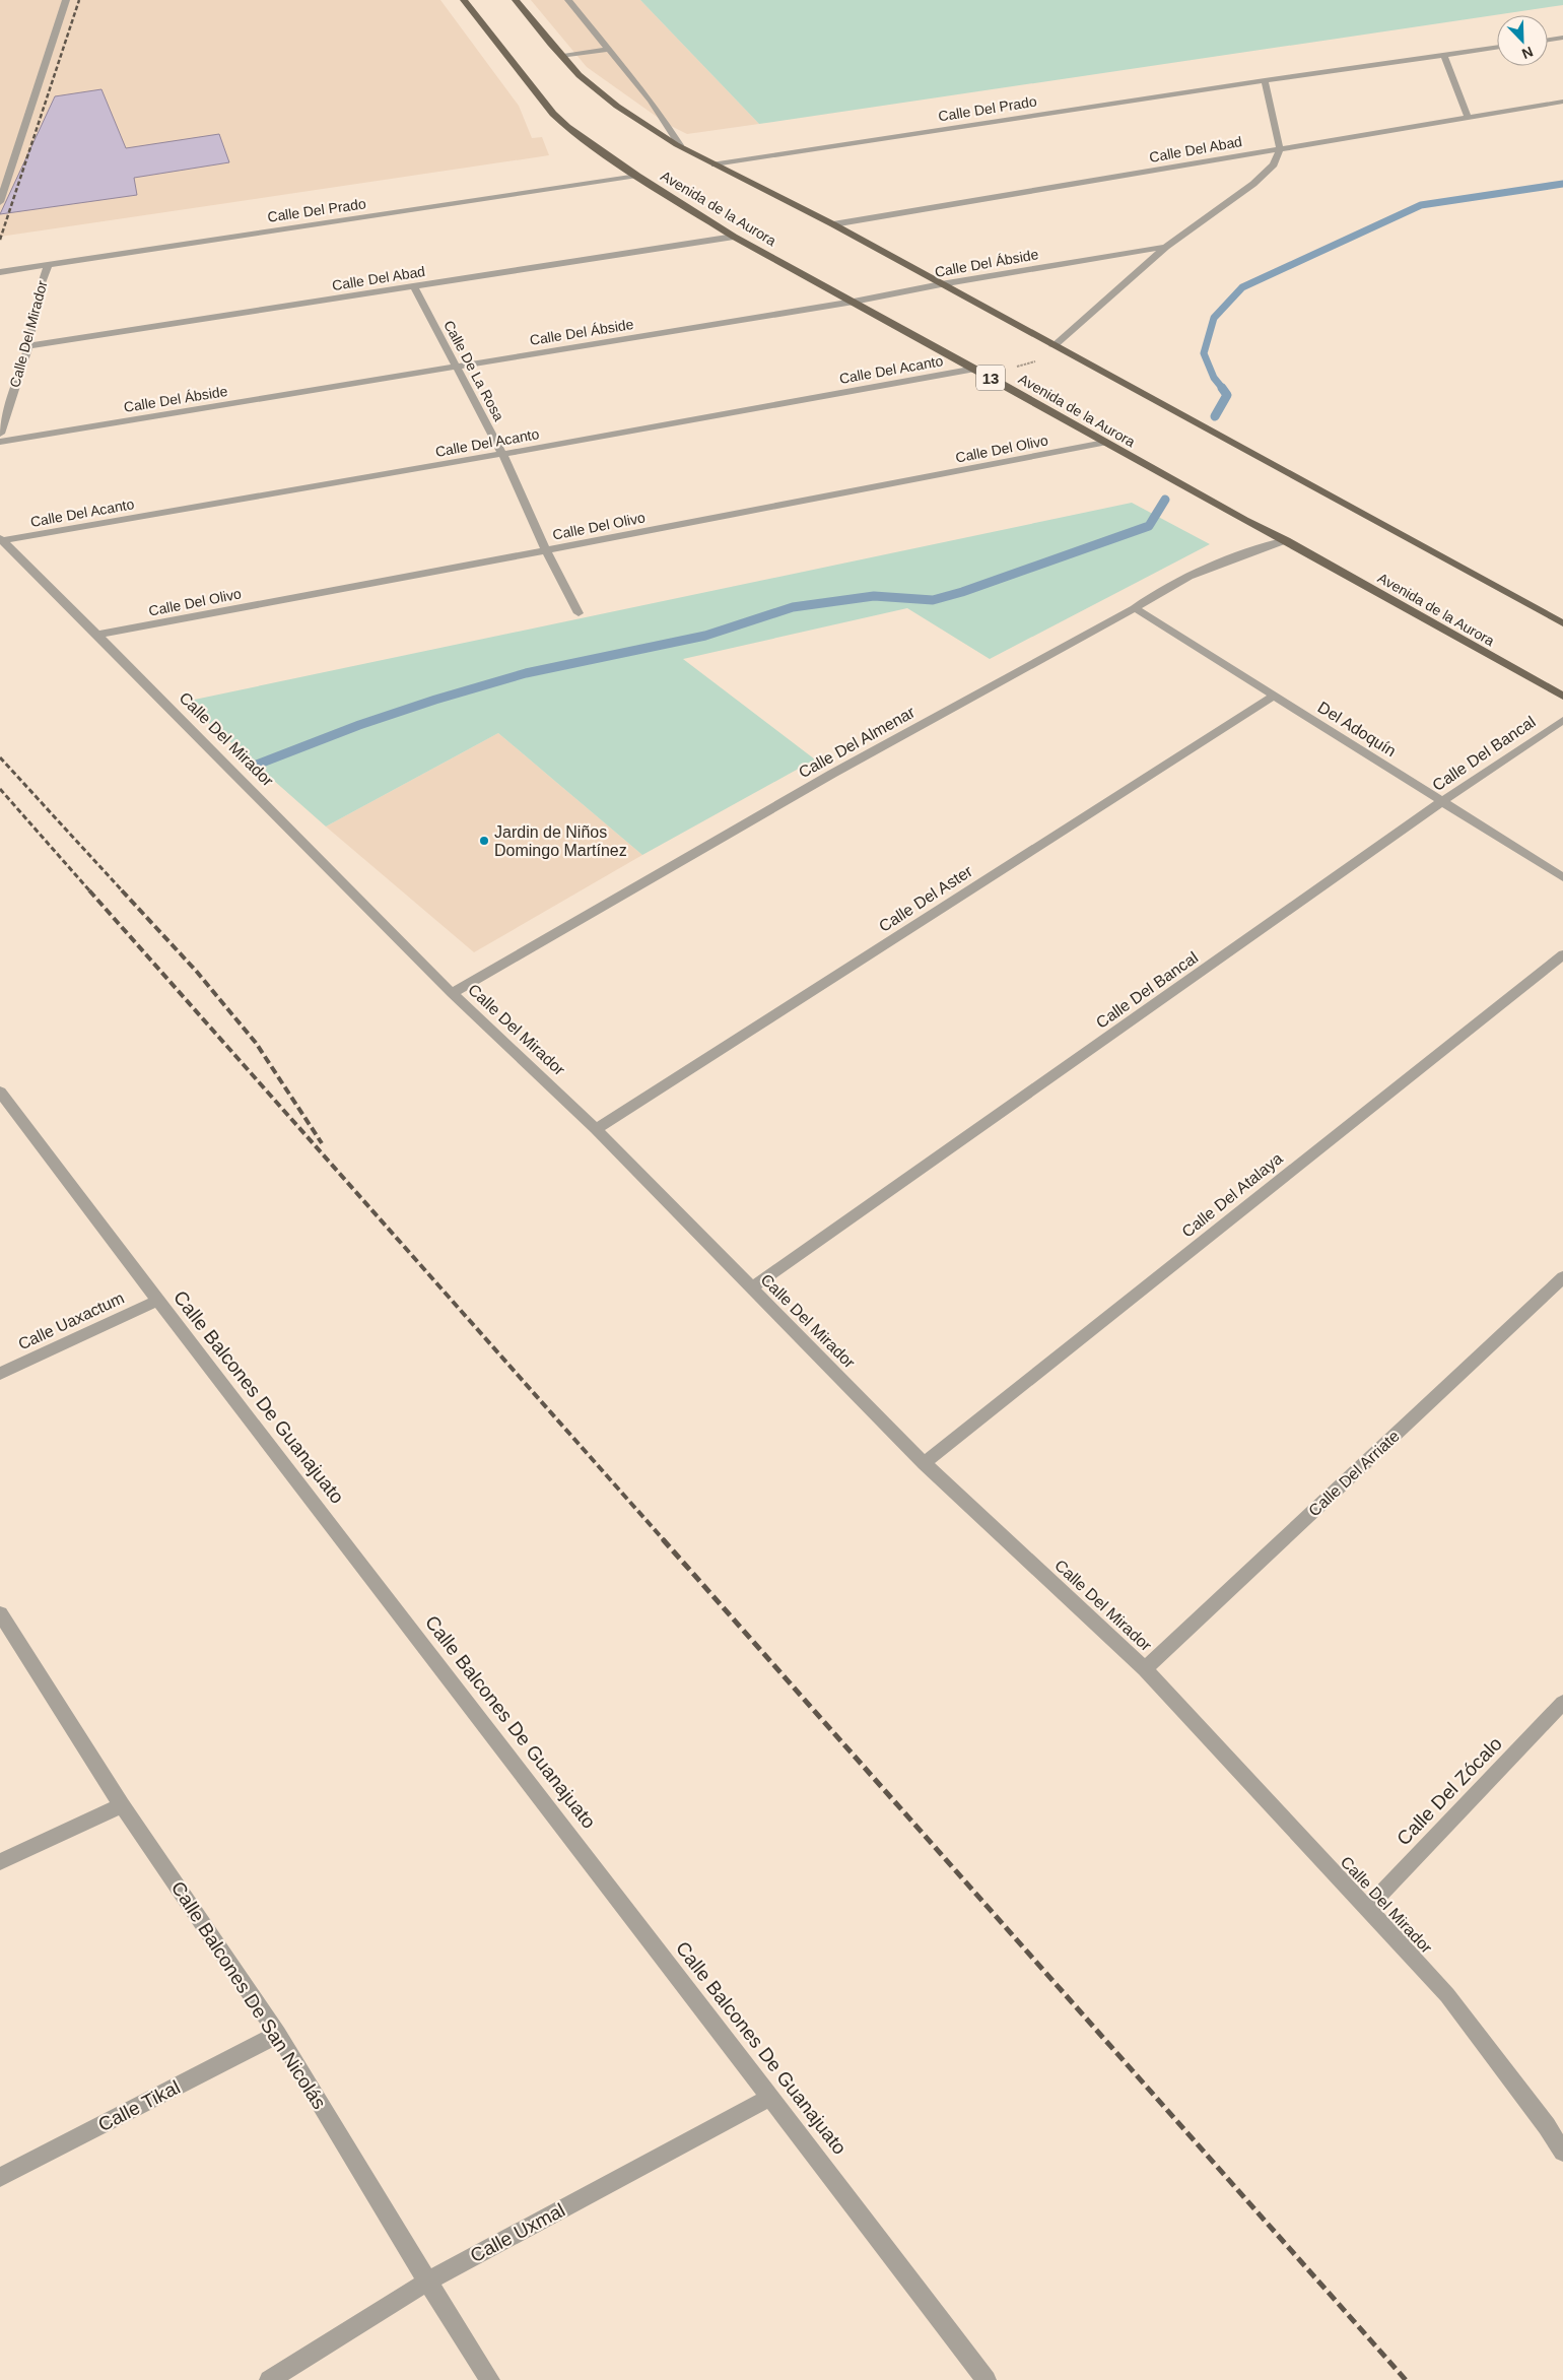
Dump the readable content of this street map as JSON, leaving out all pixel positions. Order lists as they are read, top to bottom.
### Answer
{
  "streets": {
    "main road": ["Avenida de la Aurora", "13"],
    "street": [
      "Calle Del Prado",
      "Calle Del Abad",
      "Calle Del Ábside",
      "Calle Del Mirador",
      "Calle Del Acanto",
      "Calle De La Rosa",
      "Calle Del Olivo",
      "Del Adoquín",
      "Calle Del Almenar",
      "Calle Del Bancal",
      "Calle Del Aster",
      "Calle Del Atalaya",
      "Calle Uaxactum",
      "Calle Balcones De Guanajuato",
      "Calle Del Arriate",
      "Calle Del Zócalo",
      "Calle Balcones De San Nicolás",
      "Calle Tikal",
      "Calle Uxmal"
    ]
  },
  "crossings": [
    ["Calle Del Prado", "Avenida de la Aurora"],
    ["Calle Del Prado", "Calle Del Mirador"],
    ["Calle Del Abad", "Avenida de la Aurora"],
    ["Calle Del Abad", "Calle Del Mirador"],
    ["Calle Del Abad", "Calle De La Rosa"],
    ["Avenida de la Aurora", "Calle Del Ábside"],
    ["Avenida de la Aurora", "Calle Del Acanto"],
    ["Avenida de la Aurora", "Calle Del Olivo"],
    ["Avenida de la Aurora", "Calle Del Almenar"],
    ["Calle Del Ábside", "Calle De La Rosa"],
    ["Calle Del Mirador", "Calle Del Acanto"],
    ["Calle Del Mirador", "Calle Del Olivo"],
    ["Calle Del Mirador", "Calle Del Almenar"],
    ["Calle Del Mirador", "Calle Del Bancal"],
    ["Calle Del Mirador", "Calle Del Aster"],
    ["Calle Del Mirador", "Calle Del Atalaya"],
    ["Calle Del Mirador", "Calle Del Arriate"],
    ["Calle Del Mirador", "Calle Del Zócalo"],
    ["Calle Del Acanto", "Calle De La Rosa"],
    ["Calle De La Rosa", "Calle Del Olivo"],
    ["Del Adoquín", "Calle Del Almenar"],
    ["Del Adoquín", "Calle Del Bancal"],
    ["Del Adoquín", "Calle Del Aster"],
    ["Calle Uaxactum", "Calle Balcones De Guanajuato"],
    ["Calle Balcones De Guanajuato", "Calle Uxmal"],
    ["Calle Balcones De San Nicolás", "Calle Tikal"],
    ["Calle Balcones De San Nicolás", "Calle Uxmal"]
  ],
  "places": ["Jardin de Niños Domingo Martínez"],
  "north": "bottom right"
}
